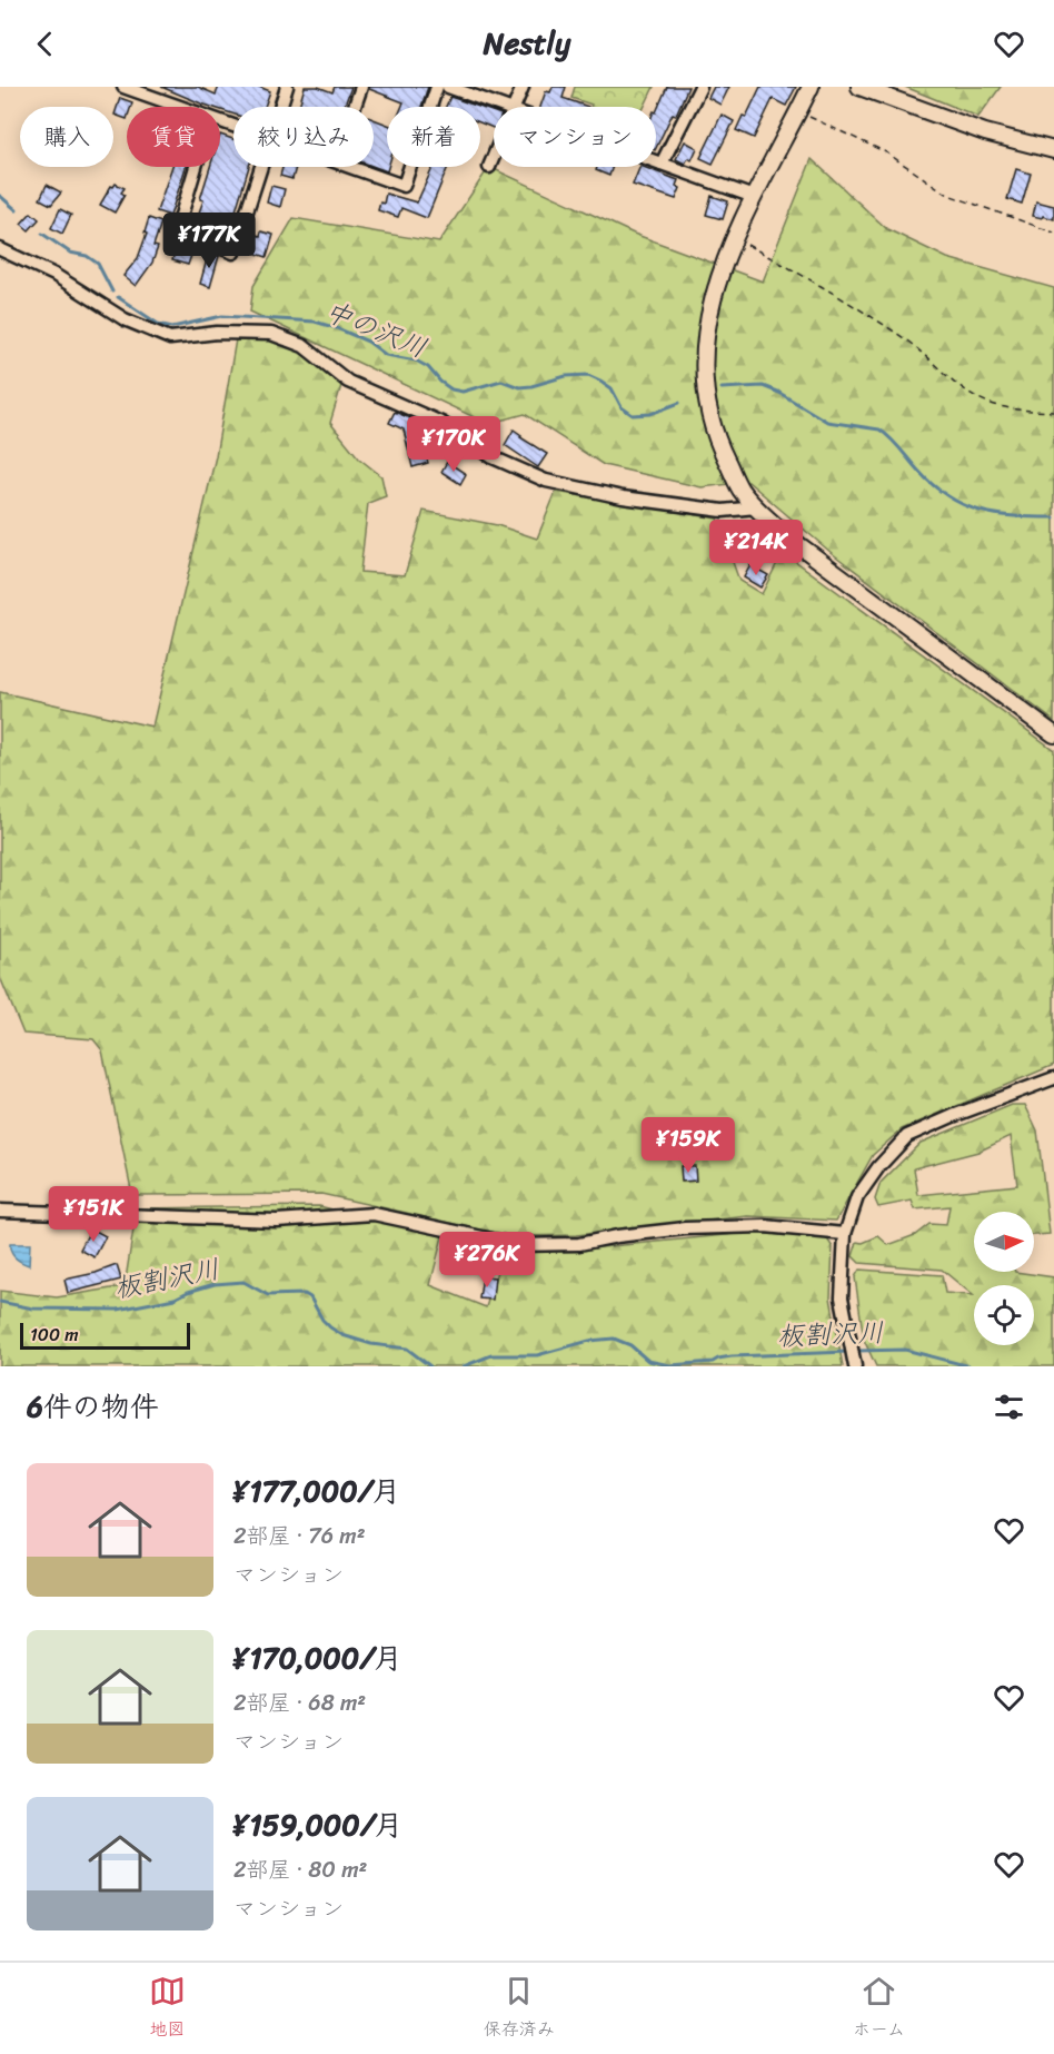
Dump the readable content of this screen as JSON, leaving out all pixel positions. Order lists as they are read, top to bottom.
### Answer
{
  "water": ["中の沢川", "板割沢川"],
  "scale_bar": "100 m",
  "north": "right",
  "page": {
    "header": "Nestly",
    "chip": [
      "購入",
      "賃貸",
      "絞り込み",
      "新着",
      "マンション"
    ],
    "price": [
      "¥177K",
      "¥170K",
      "¥214K",
      "¥159K",
      "¥151K",
      "¥276K"
    ],
    "scale": "100 m",
    "heading": "6件の物件",
    "list": [
      {
        "name": "¥177,000/月",
        "note": "2部屋 · 76 m² · マンション"
      },
      {
        "name": "¥170,000/月",
        "note": "2部屋 · 68 m² · マンション"
      },
      {
        "name": "¥159,000/月",
        "note": "2部屋 · 80 m² · マンション"
      }
    ],
    "tabs": ["地図", "保存済み", "ホーム"]
  }
}
